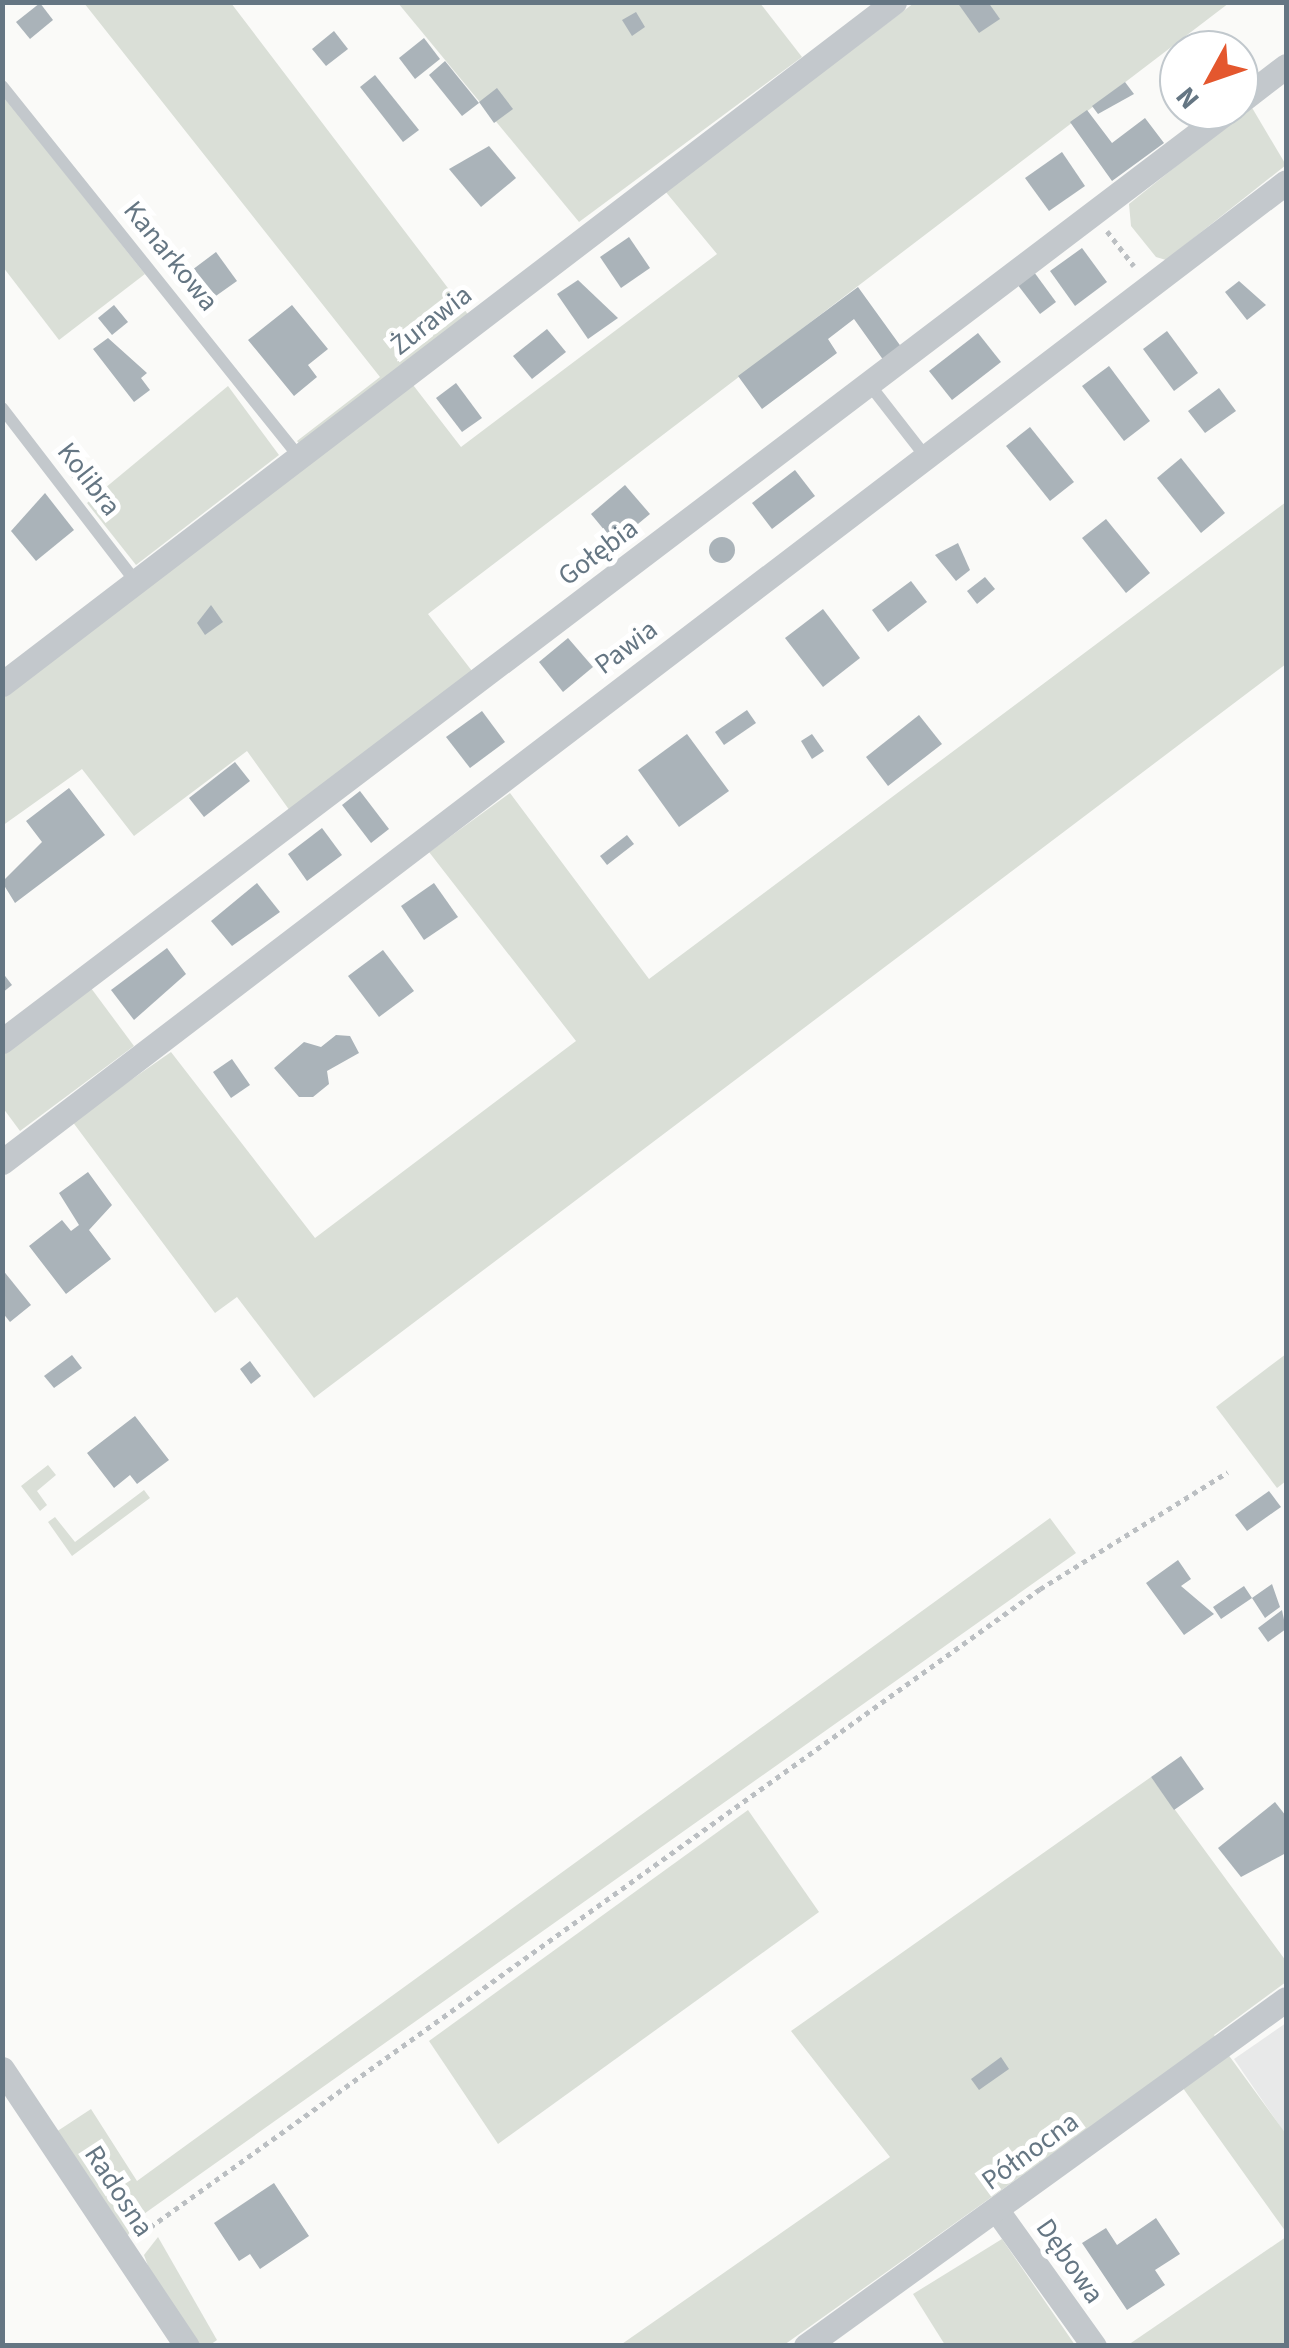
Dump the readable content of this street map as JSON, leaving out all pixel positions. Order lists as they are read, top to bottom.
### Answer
{
  "streets": {
    "street": [
      "Żurawia",
      "Gołębia",
      "Pawia",
      "Północna",
      "Radosna",
      "Dębowa"
    ],
    "lane": ["Kanarkowa", "Kolibra"]
  },
  "crossings": [
    ["Kanarkowa", "Żurawia"],
    ["Żurawia", "Kolibra"],
    ["Północna", "Dębowa"]
  ],
  "north": "bottom left"
}
